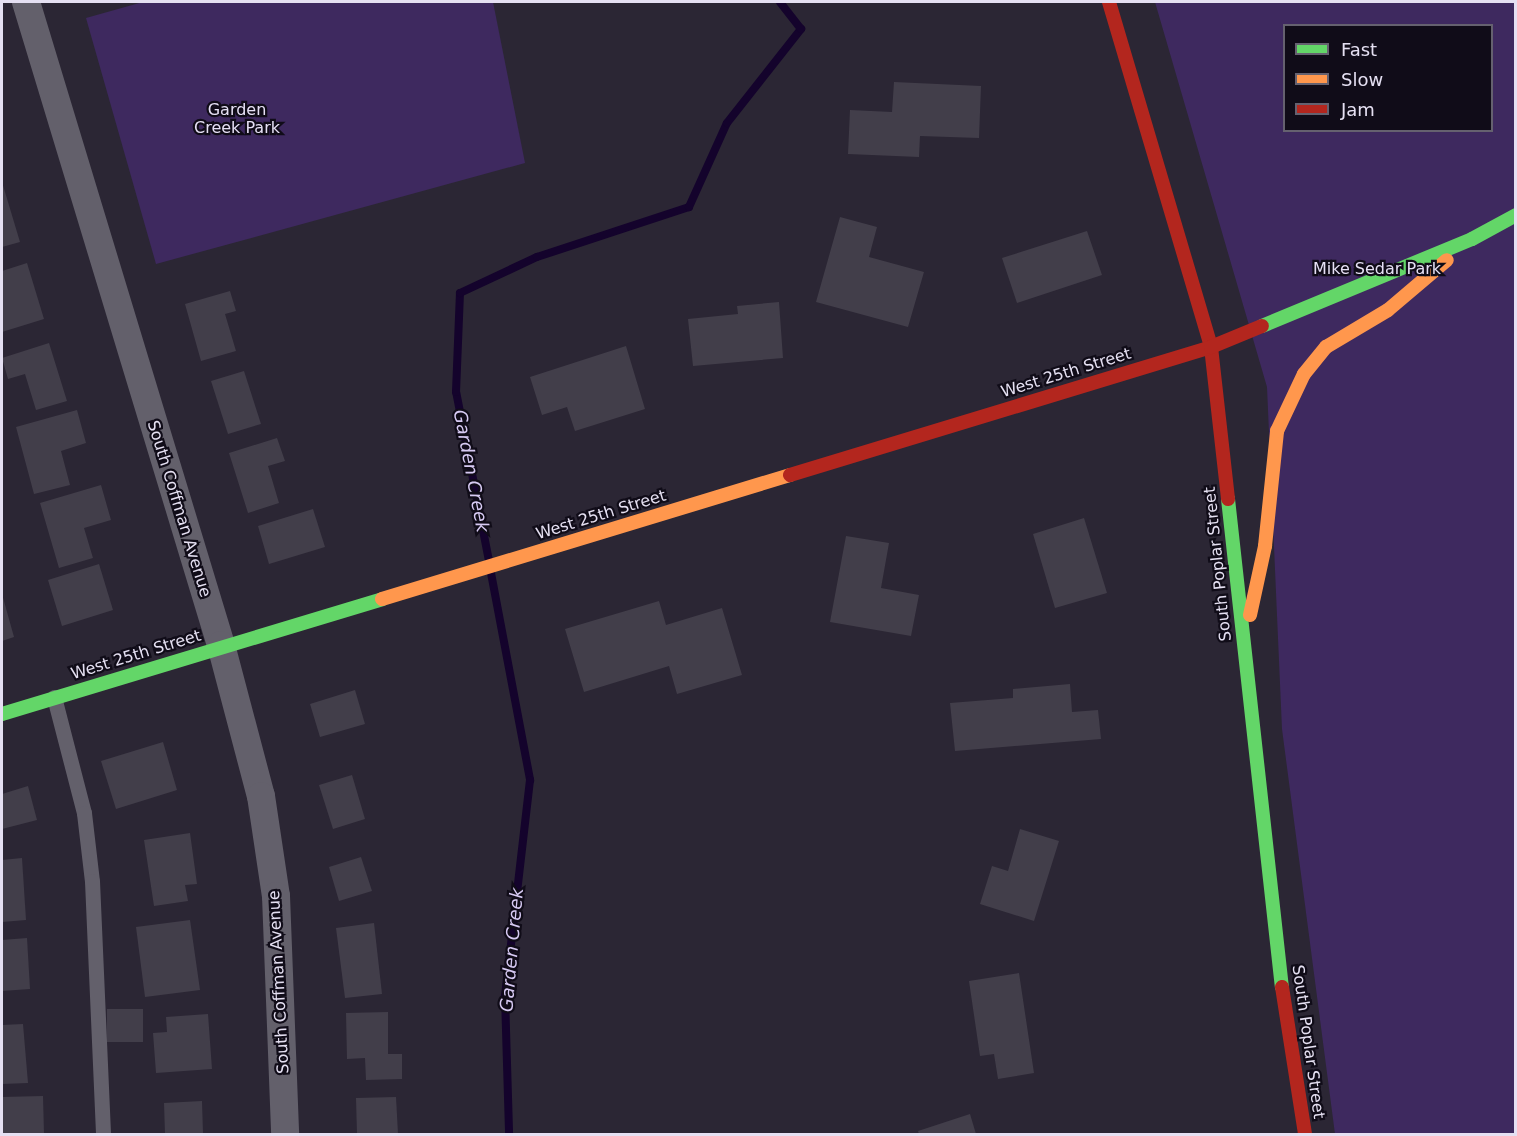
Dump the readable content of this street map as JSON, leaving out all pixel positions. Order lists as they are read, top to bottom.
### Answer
{
  "streets": {
    "street": ["West 25th Street", "South Coffman Avenue", "South Poplar Street"]
  },
  "crossings": [
    ["West 25th Street", "South Coffman Avenue"],
    ["West 25th Street", "South Poplar Street"]
  ],
  "water": ["Garden Creek"],
  "parks": ["Garden Creek Park", "Mike Sedar Park"],
  "legend": ["Fast", "Slow", "Jam"]
}
